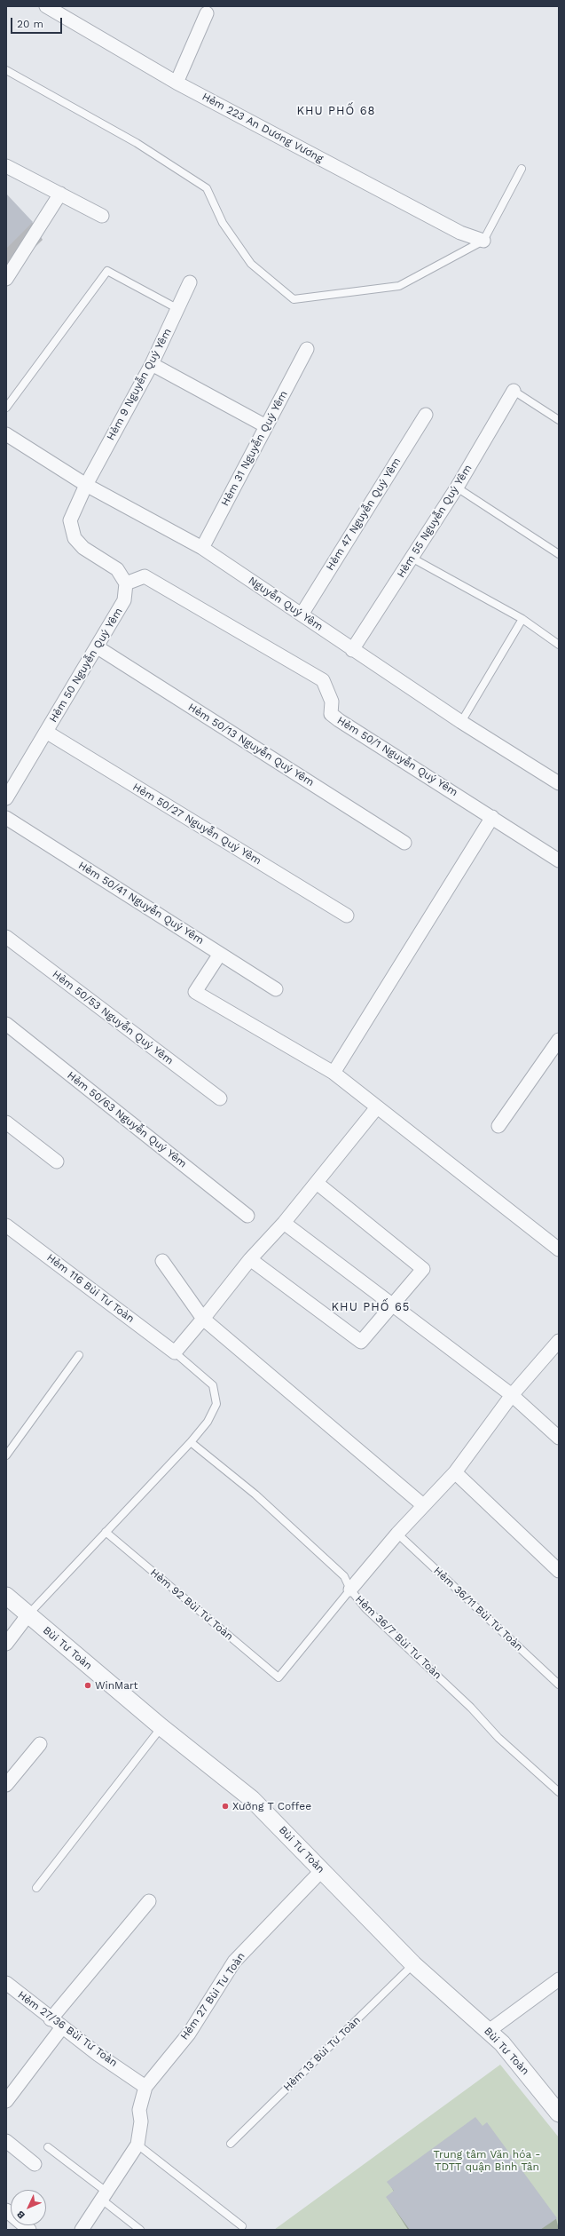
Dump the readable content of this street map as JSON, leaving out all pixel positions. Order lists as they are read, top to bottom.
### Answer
{
  "streets": {
    "street": [
      "Hẻm 223 An Dương Vương",
      "Hẻm 9 Nguyễn Quý Yêm",
      "Hẻm 31 Nguyễn Quý Yêm",
      "Hẻm 47 Nguyễn Quý Yêm",
      "Hẻm 55 Nguyễn Quý Yêm",
      "Nguyễn Quý Yêm",
      "Hẻm 50 Nguyễn Quý Yêm",
      "Hẻm 50/13 Nguyễn Quý Yêm",
      "Hẻm 50/1 Nguyễn Quý Yêm",
      "Hẻm 50/27 Nguyễn Quý Yêm",
      "Hẻm 50/41 Nguyễn Quý Yêm",
      "Hẻm 50/53 Nguyễn Quý Yêm",
      "Hẻm 50/63 Nguyễn Quý Yêm",
      "Hẻm 116 Bùi Tư Toàn",
      "Bùi Tư Toàn",
      "Hẻm 27 Bùi Tư Toàn",
      "Hẻm 27/36 Bùi Tư Toàn"
    ],
    "lane": [
      "Hẻm 92 Bùi Tư Toàn",
      "Hẻm 36/11 Bùi Tư Toàn",
      "Hẻm 36/7 Bùi Tư Toàn",
      "Hẻm 13 Bùi Tư Toàn"
    ]
  },
  "crossings": [
    ["Hẻm 9 Nguyễn Quý Yêm", "Nguyễn Quý Yêm"],
    ["Hẻm 31 Nguyễn Quý Yêm", "Nguyễn Quý Yêm"],
    ["Hẻm 47 Nguyễn Quý Yêm", "Nguyễn Quý Yêm"],
    ["Hẻm 55 Nguyễn Quý Yêm", "Nguyễn Quý Yêm"],
    ["Hẻm 50 Nguyễn Quý Yêm", "Hẻm 50/13 Nguyễn Quý Yêm"],
    ["Hẻm 50 Nguyễn Quý Yêm", "Hẻm 50/1 Nguyễn Quý Yêm"],
    ["Hẻm 50 Nguyễn Quý Yêm", "Hẻm 50/27 Nguyễn Quý Yêm"],
    ["Hẻm 92 Bùi Tư Toàn", "Hẻm 36/7 Bùi Tư Toàn"],
    ["Bùi Tư Toàn", "Hẻm 27 Bùi Tư Toàn"],
    ["Bùi Tư Toàn", "Hẻm 13 Bùi Tư Toàn"],
    ["Hẻm 27 Bùi Tư Toàn", "Hẻm 27/36 Bùi Tư Toàn"]
  ],
  "districts": ["KHU PHỐ 68", "KHU PHỐ 65"],
  "parks": ["Trung tâm Văn hóa - TDTT quận Bình Tân"],
  "places": ["WinMart", "Xưởng T Coffee"],
  "scale_bar": "20 m",
  "north": "bottom left"
}
